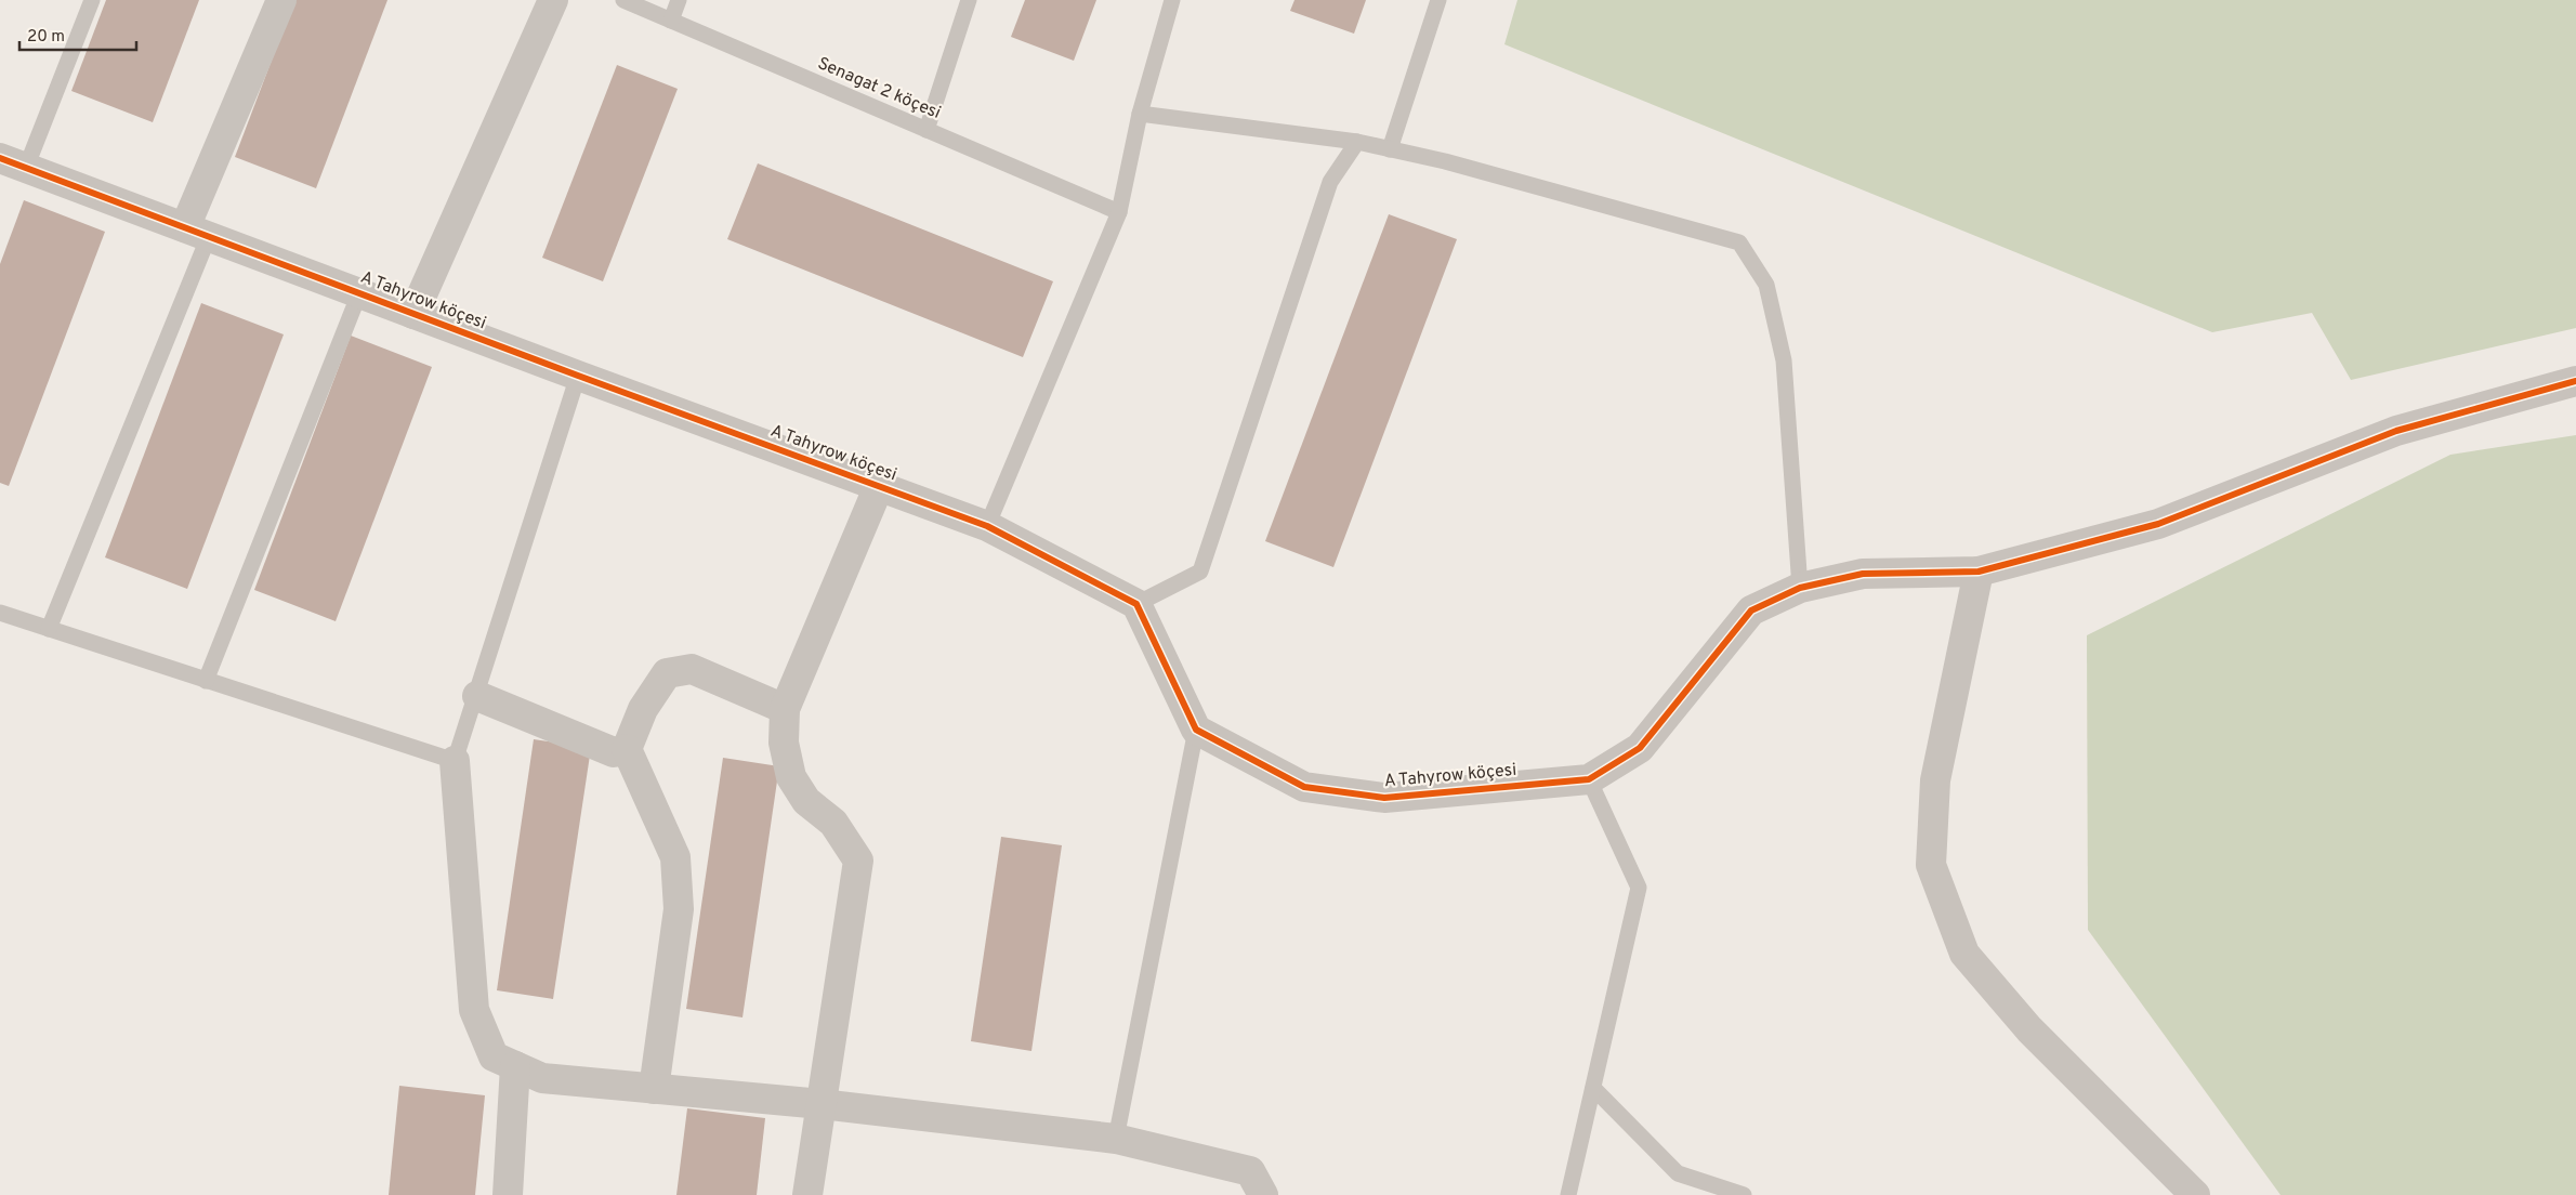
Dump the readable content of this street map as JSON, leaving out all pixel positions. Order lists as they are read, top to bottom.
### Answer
{
  "streets": {
    "street": ["A Tahyrow köçesi"],
    "lane": ["Senagat 2 köçesi"]
  },
  "scale_bar": "20 m"
}
